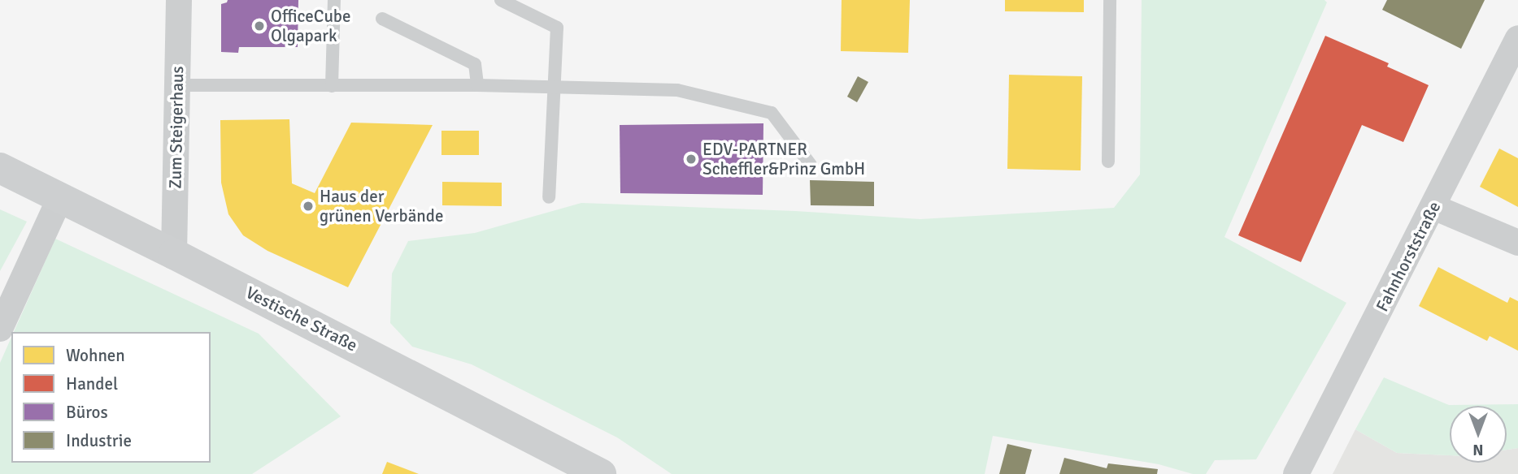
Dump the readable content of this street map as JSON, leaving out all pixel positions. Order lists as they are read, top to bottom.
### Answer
{
  "streets": {
    "street": ["Zum Steigerhaus", "Fahnhorststraße", "Vestische Straße"]
  },
  "crossings": [
    ["Zum Steigerhaus", "Vestische Straße"]
  ],
  "places": ["OfficeCube Olgapark", "EDV-PARTNER Scheffler&Prinz GmbH", "Haus der grünen Verbände"],
  "legend": [
    "Wohnen",
    "Handel",
    "Büros",
    "Industrie"
  ],
  "north": "bottom"
}
